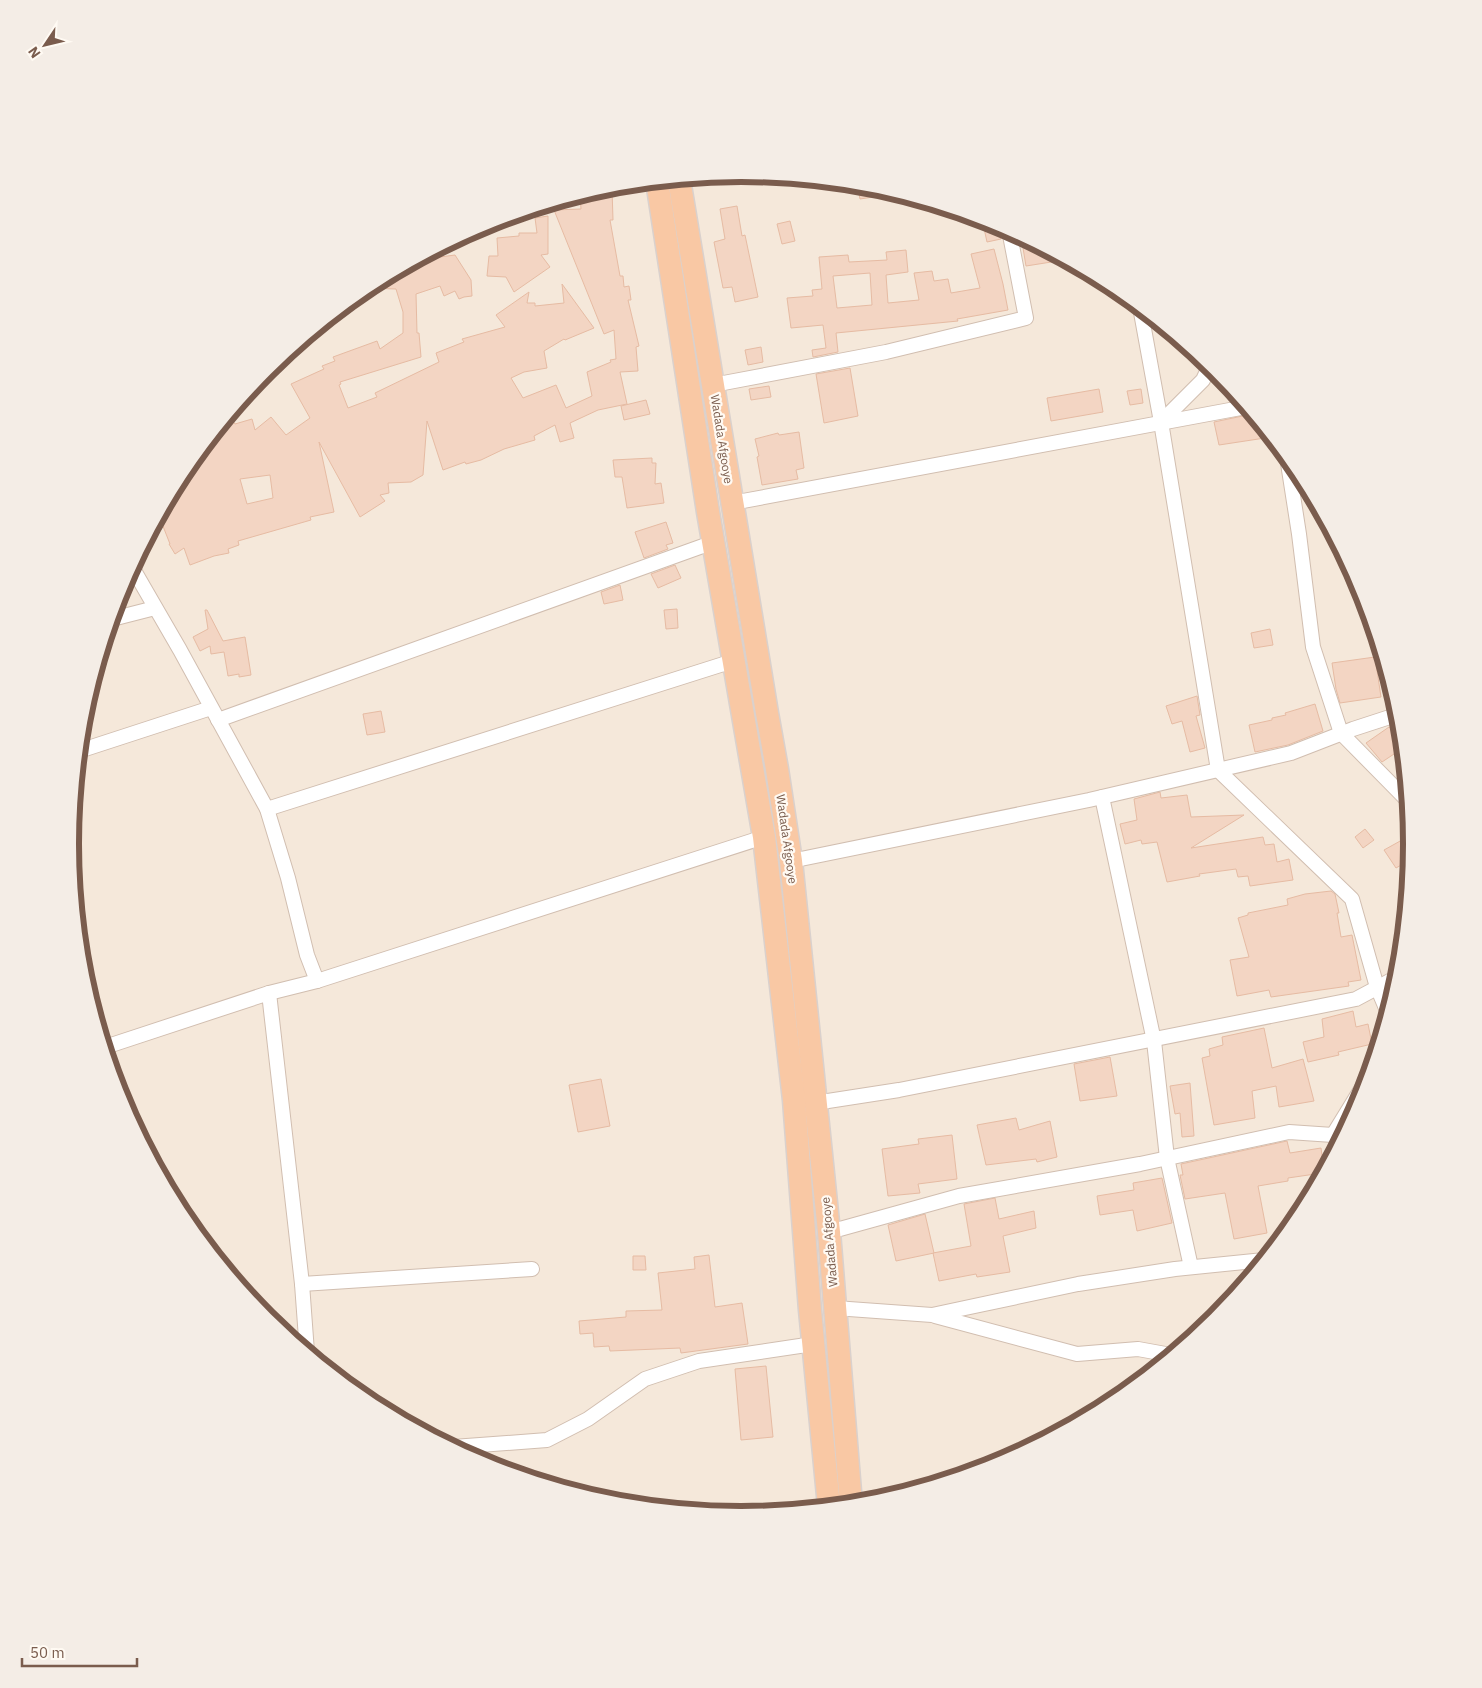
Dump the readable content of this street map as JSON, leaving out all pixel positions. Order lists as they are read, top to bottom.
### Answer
{
  "streets": {
    "highway": ["Wadada Afgooye"]
  },
  "scale_bar": "50 m",
  "north": "bottom left"
}
